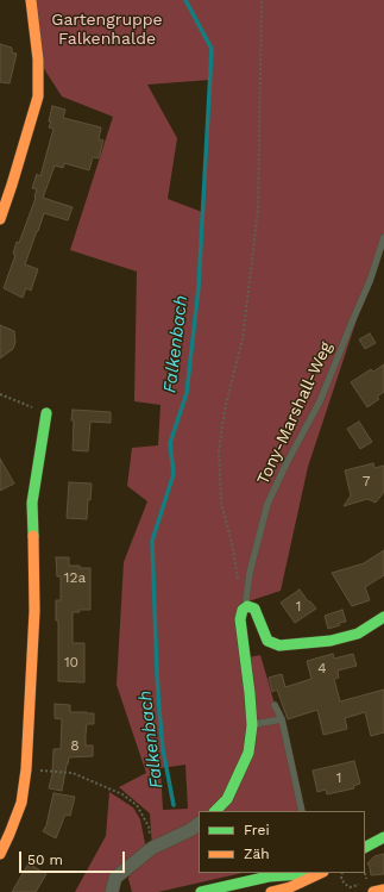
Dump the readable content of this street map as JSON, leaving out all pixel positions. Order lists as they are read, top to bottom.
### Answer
{
  "streets": {
    "lane": ["Tony-Marshall-Weg"]
  },
  "water": ["Falkenbach"],
  "parks": ["Gartengruppe Falkenhalde"],
  "house_numbers": [
    "7",
    "12a",
    "1",
    "10",
    "4",
    "8",
    "1"
  ],
  "legend": ["Frei", "Zäh"],
  "scale_bar": "50 m"
}
